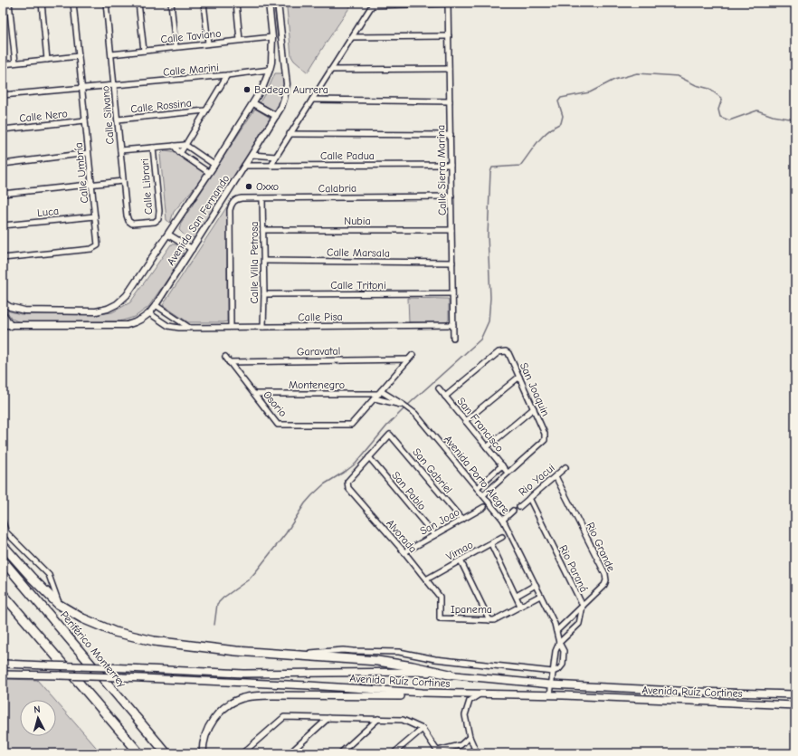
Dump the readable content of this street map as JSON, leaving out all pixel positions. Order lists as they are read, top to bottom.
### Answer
{
  "streets": {
    "highway": ["Periférico Monterrey"],
    "main road": ["Avenida Ruíz Cortines"],
    "street": [
      "Calle Taviano",
      "Calle Marini",
      "Calle Rossina",
      "Calle Silvano",
      "Calle Nero",
      "Calle Padua",
      "Calle Sierra Marina",
      "Calle Umbría",
      "Calle Librari",
      "Calabria",
      "Luca",
      "Avenida San Fernando",
      "Nubia",
      "Calle Marsala",
      "Calle Villa Petrosa",
      "Calle Tritoni",
      "Calle Pisa",
      "Garavatal",
      "Montenegro",
      "San Joaquin",
      "Osorio",
      "San Francisco",
      "San Gabriel",
      "Avenida Porto Alegre",
      "Rio Yacui",
      "San Pablo",
      "San Joao",
      "Alvorada",
      "Rio Grande",
      "Vimao",
      "Rio Paraná",
      "Ipanema"
    ]
  },
  "crossings": [
    ["Calle Taviano", "Calle Silvano"],
    ["Calle Taviano", "Avenida San Fernando"],
    ["Calle Marini", "Calle Silvano"],
    ["Calle Marini", "Calle Umbría"],
    ["Calle Marini", "Avenida San Fernando"],
    ["Calle Rossina", "Calle Silvano"],
    ["Calle Silvano", "Calle Librari"],
    ["Calle Nero", "Calle Umbría"],
    ["Calle Padua", "Calle Sierra Marina"],
    ["Calle Padua", "Avenida San Fernando"],
    ["Calle Sierra Marina", "Calabria"],
    ["Calle Sierra Marina", "Nubia"],
    ["Calle Sierra Marina", "Calle Marsala"],
    ["Calle Sierra Marina", "Calle Tritoni"],
    ["Calle Sierra Marina", "Calle Pisa"],
    ["Calle Umbría", "Luca"],
    ["Calabria", "Calle Villa Petrosa"],
    ["Calabria", "Calle Pisa"],
    ["Avenida San Fernando", "Calle Pisa"],
    ["Nubia", "Calle Villa Petrosa"],
    ["Calle Marsala", "Calle Villa Petrosa"],
    ["Calle Villa Petrosa", "Calle Tritoni"],
    ["Calle Villa Petrosa", "Calle Pisa"],
    ["Garavatal", "Osorio"],
    ["Montenegro", "Osorio"],
    ["Montenegro", "Avenida Porto Alegre"],
    ["San Joaquin", "San Francisco"],
    ["San Gabriel", "San Pablo"],
    ["San Gabriel", "San Joao"],
    ["San Gabriel", "Alvorada"],
    ["Avenida Porto Alegre", "Rio Grande"],
    ["Avenida Porto Alegre", "Rio Paraná"],
    ["Avenida Porto Alegre", "Ipanema"],
    ["Rio Yacui", "Rio Grande"],
    ["Rio Yacui", "Rio Paraná"],
    ["San Pablo", "San Joao"],
    ["San Pablo", "Alvorada"],
    ["San Joao", "Alvorada"],
    ["Alvorada", "Vimao"],
    ["Alvorada", "Ipanema"],
    ["Rio Grande", "Rio Paraná"]
  ],
  "places": ["Bodega Aurrera", "Oxxo"],
  "north": "top"
}
